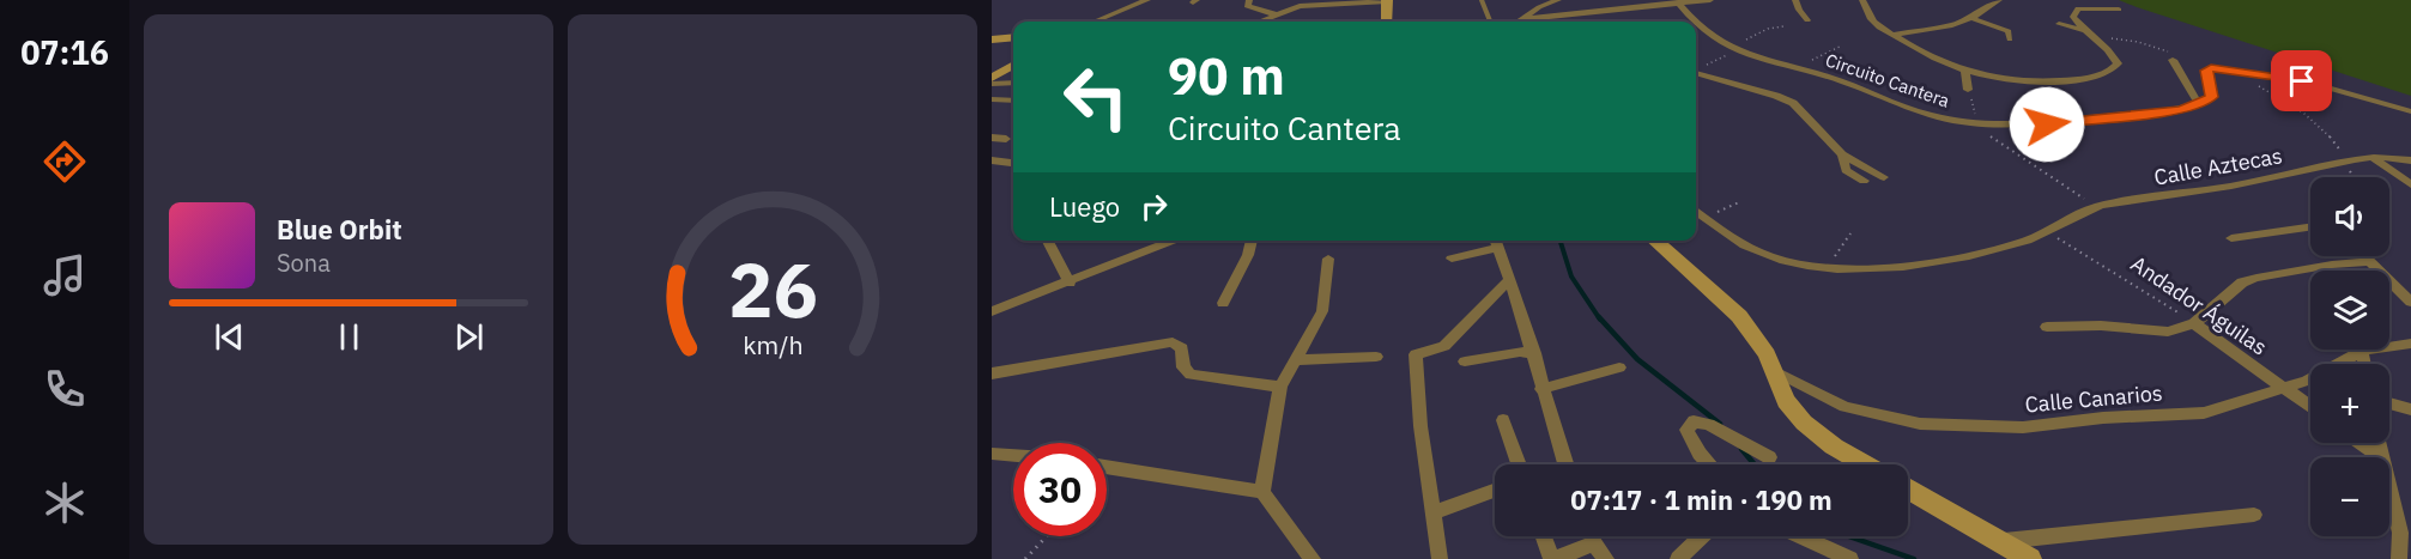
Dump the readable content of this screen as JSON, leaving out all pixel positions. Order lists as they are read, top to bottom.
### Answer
{
  "streets": {
    "street": [
      "Circuito Cantera",
      "Calle Aztecas",
      "Andador Águilas",
      "Calle Canarios"
    ]
  },
  "crossings": [
    ["Andador Águilas", "Calle Canarios"]
  ],
  "page": {
    "tabs": "07:16",
    "turn": ["90 m", "Circuito Cantera"],
    "then": "Luego",
    "map_buttons": ["+", "−"],
    "song": ["Blue Orbit", "Sona"],
    "limit": "30",
    "trip": "07:17 · 1 min · 190 m",
    "gauge": ["26", "km/h"]
  }
}
